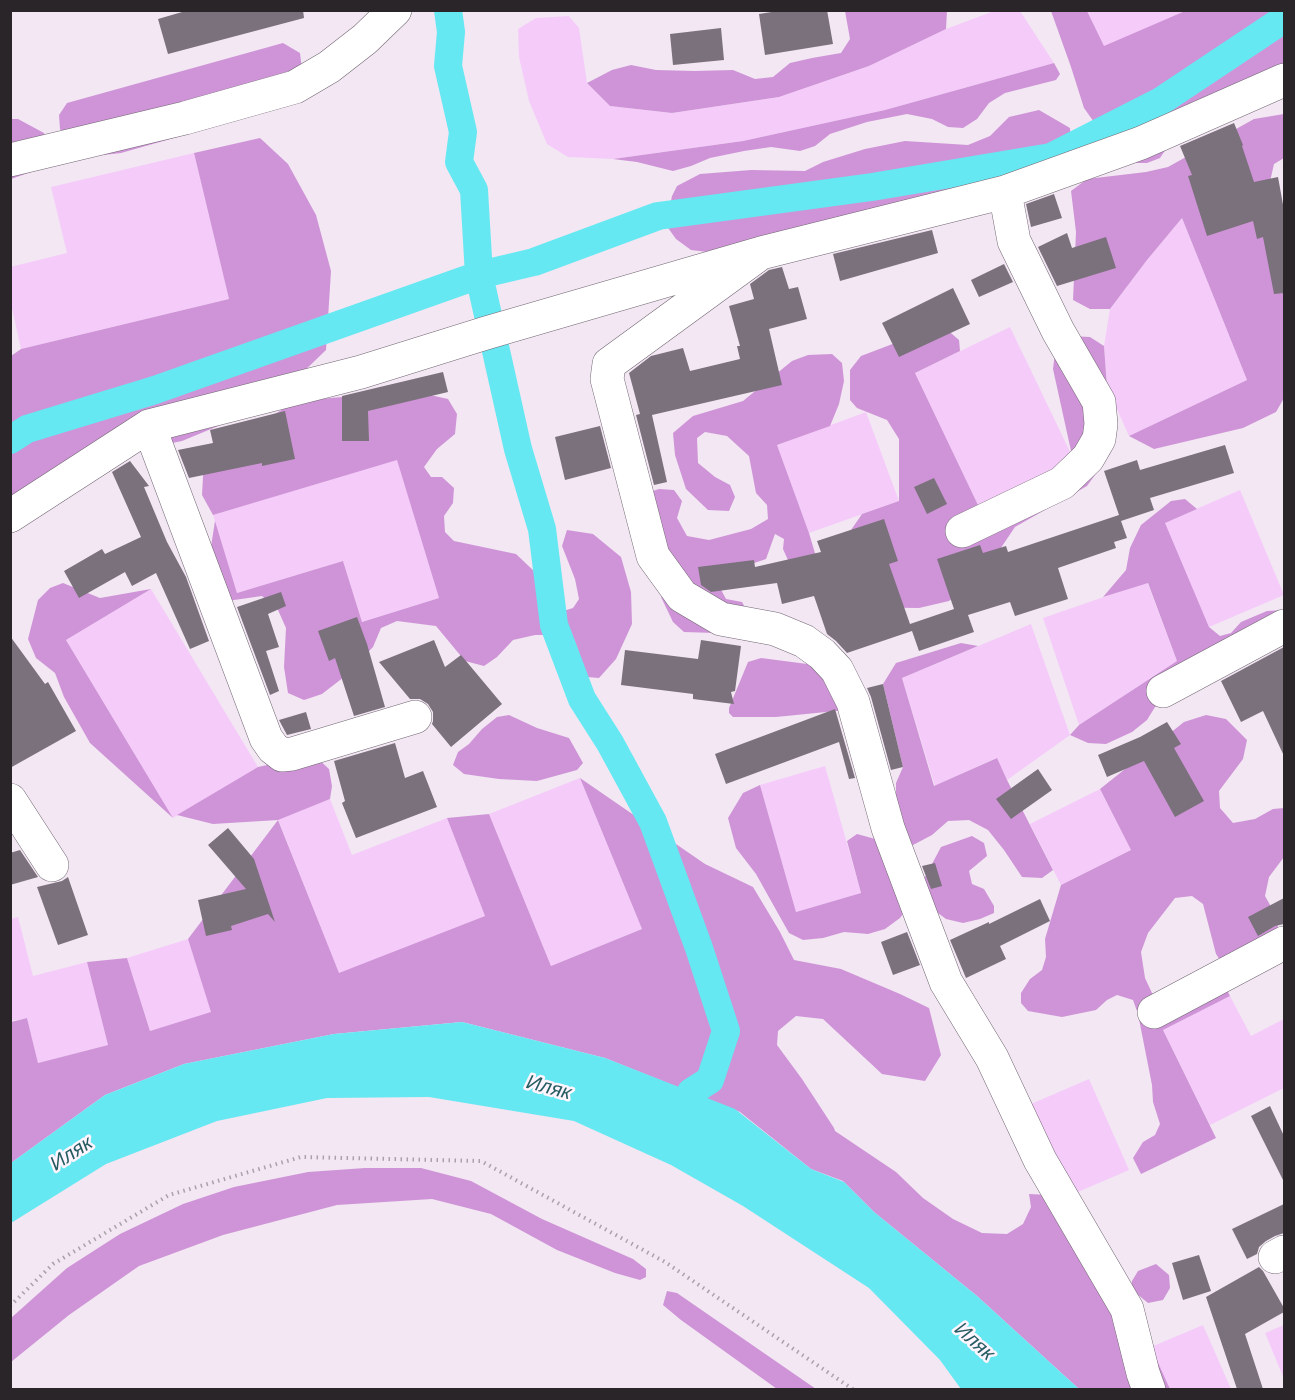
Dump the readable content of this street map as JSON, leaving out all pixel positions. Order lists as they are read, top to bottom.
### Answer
{
  "water": ["Иляк"]
}
